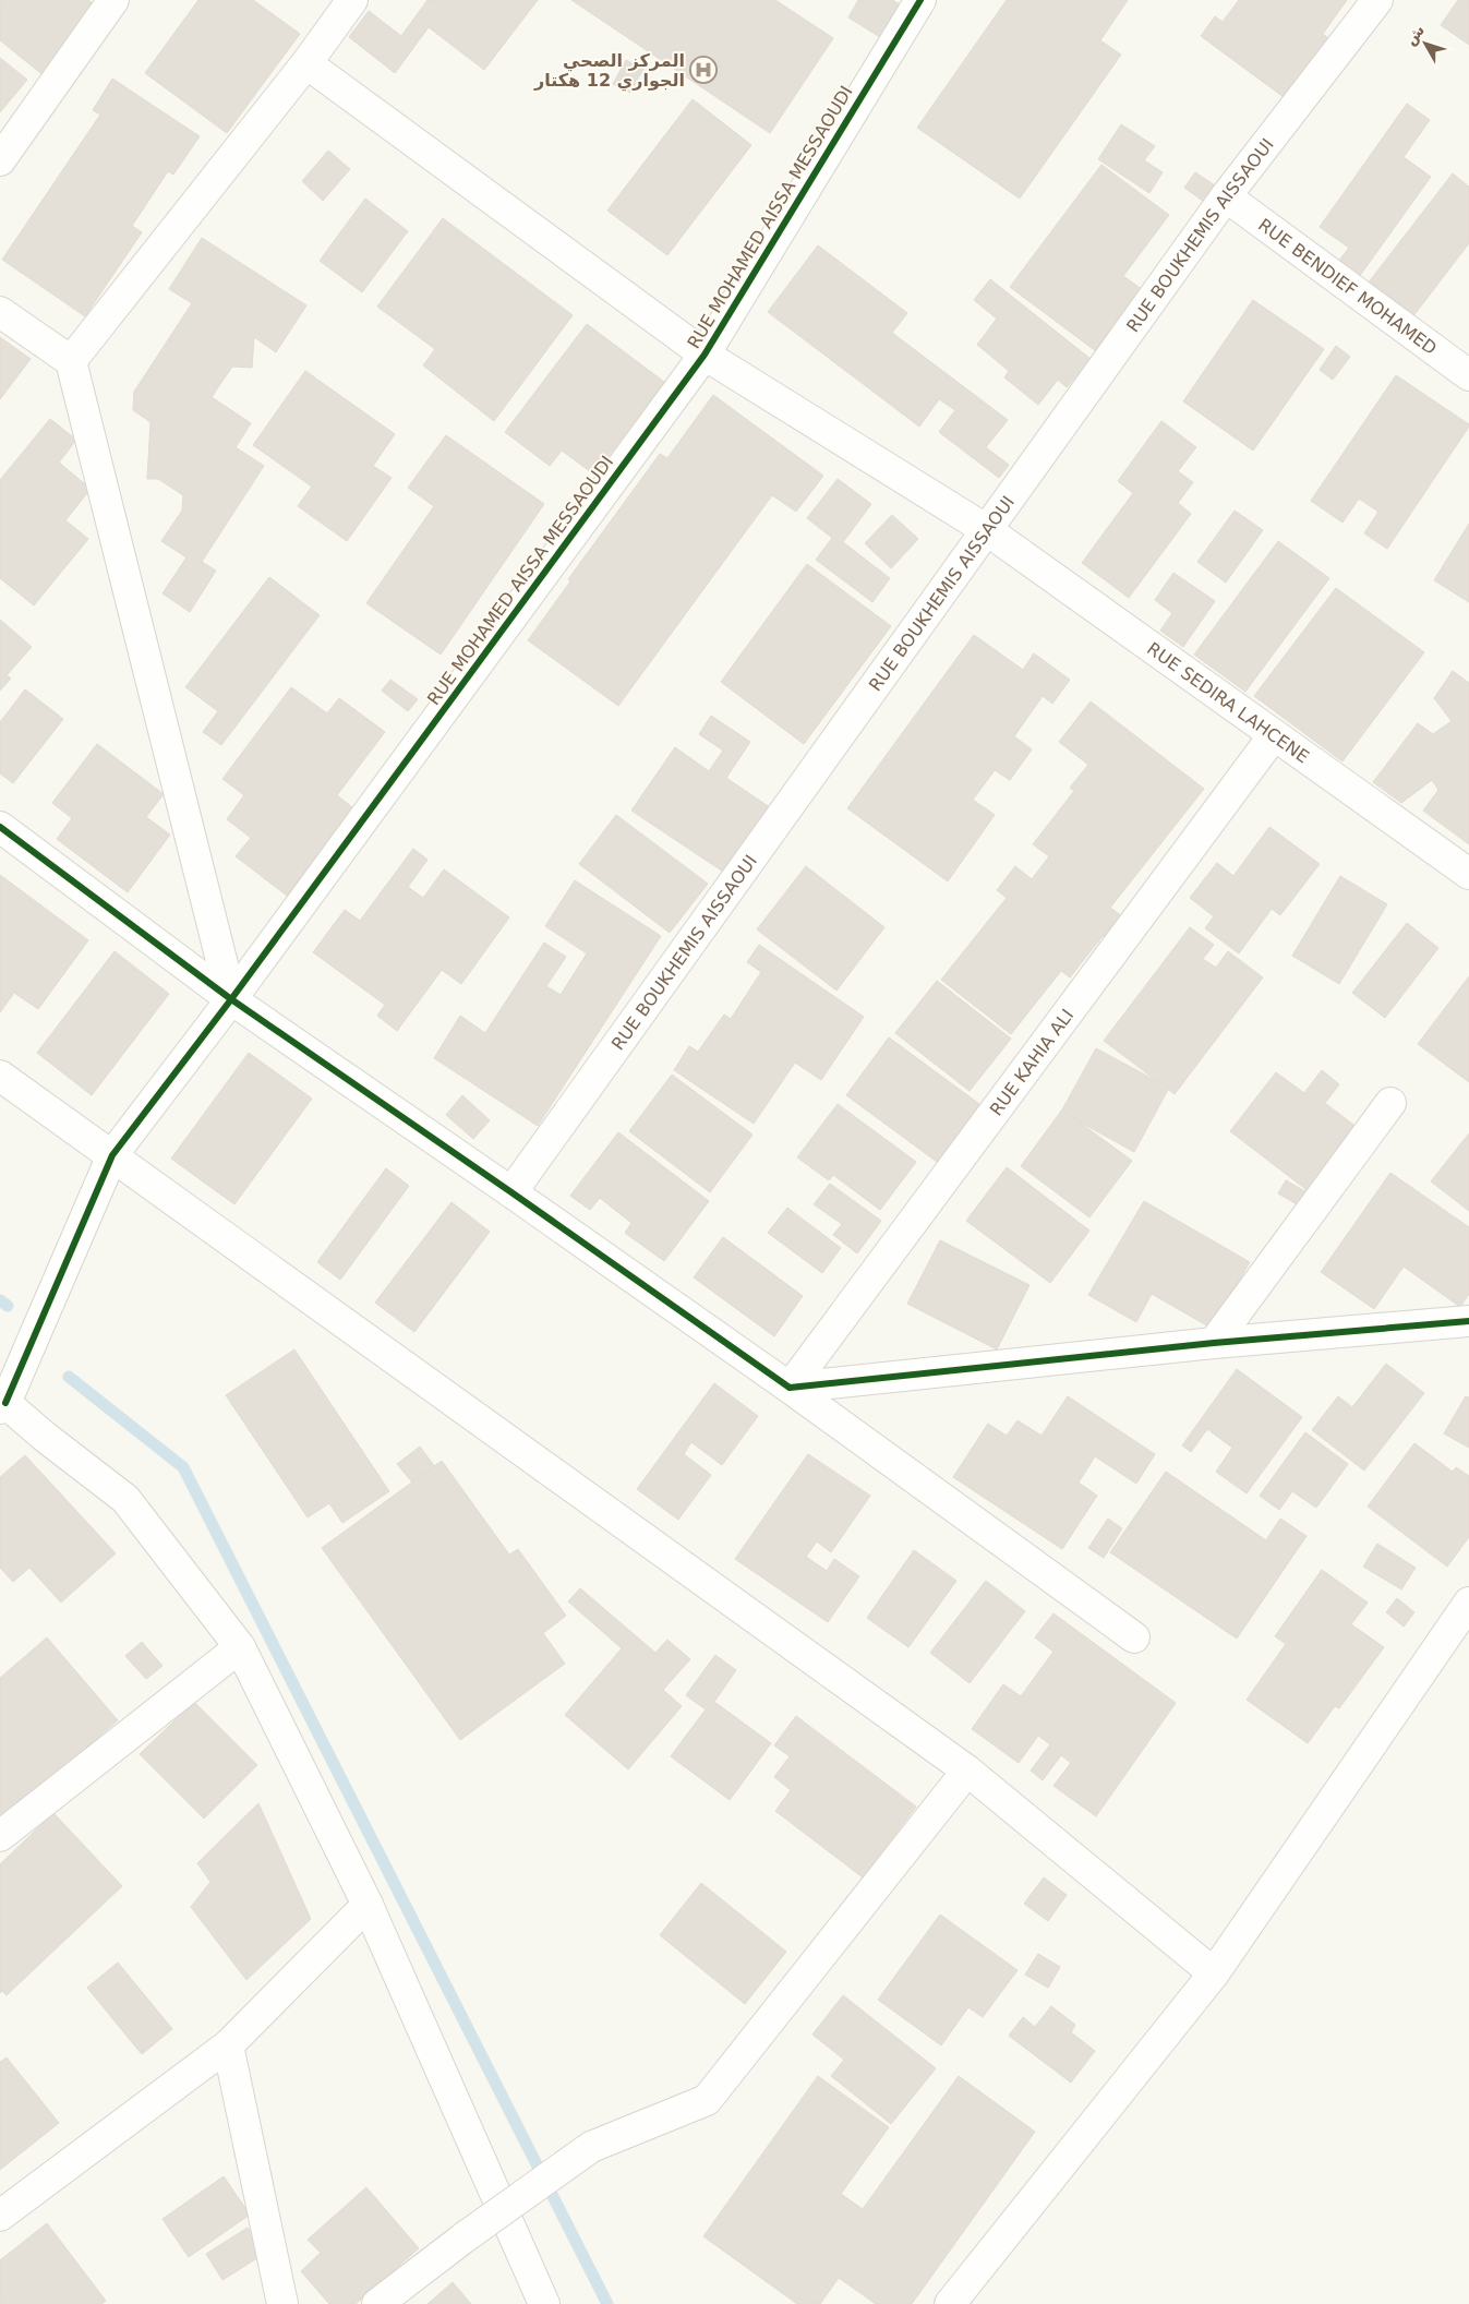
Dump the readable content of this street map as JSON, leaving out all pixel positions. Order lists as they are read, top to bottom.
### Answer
{
  "streets": {
    "street": [
      "RUE MOHAMED AISSA MESSAOUDI",
      "RUE BOUKHEMIS AISSAOUI",
      "RUE BENDIEF MOHAMED",
      "RUE SEDIRA LAHCENE",
      "RUE KAHIA ALI"
    ]
  },
  "crossings": [
    ["RUE MOHAMED AISSA MESSAOUDI", "RUE SEDIRA LAHCENE"],
    ["RUE BOUKHEMIS AISSAOUI", "RUE BENDIEF MOHAMED"],
    ["RUE BOUKHEMIS AISSAOUI", "RUE SEDIRA LAHCENE"],
    ["RUE SEDIRA LAHCENE", "RUE KAHIA ALI"]
  ],
  "places": {
    "hospital": ["المركز الصحي الجواري 12 هكتار"]
  },
  "north": "top left"
}
